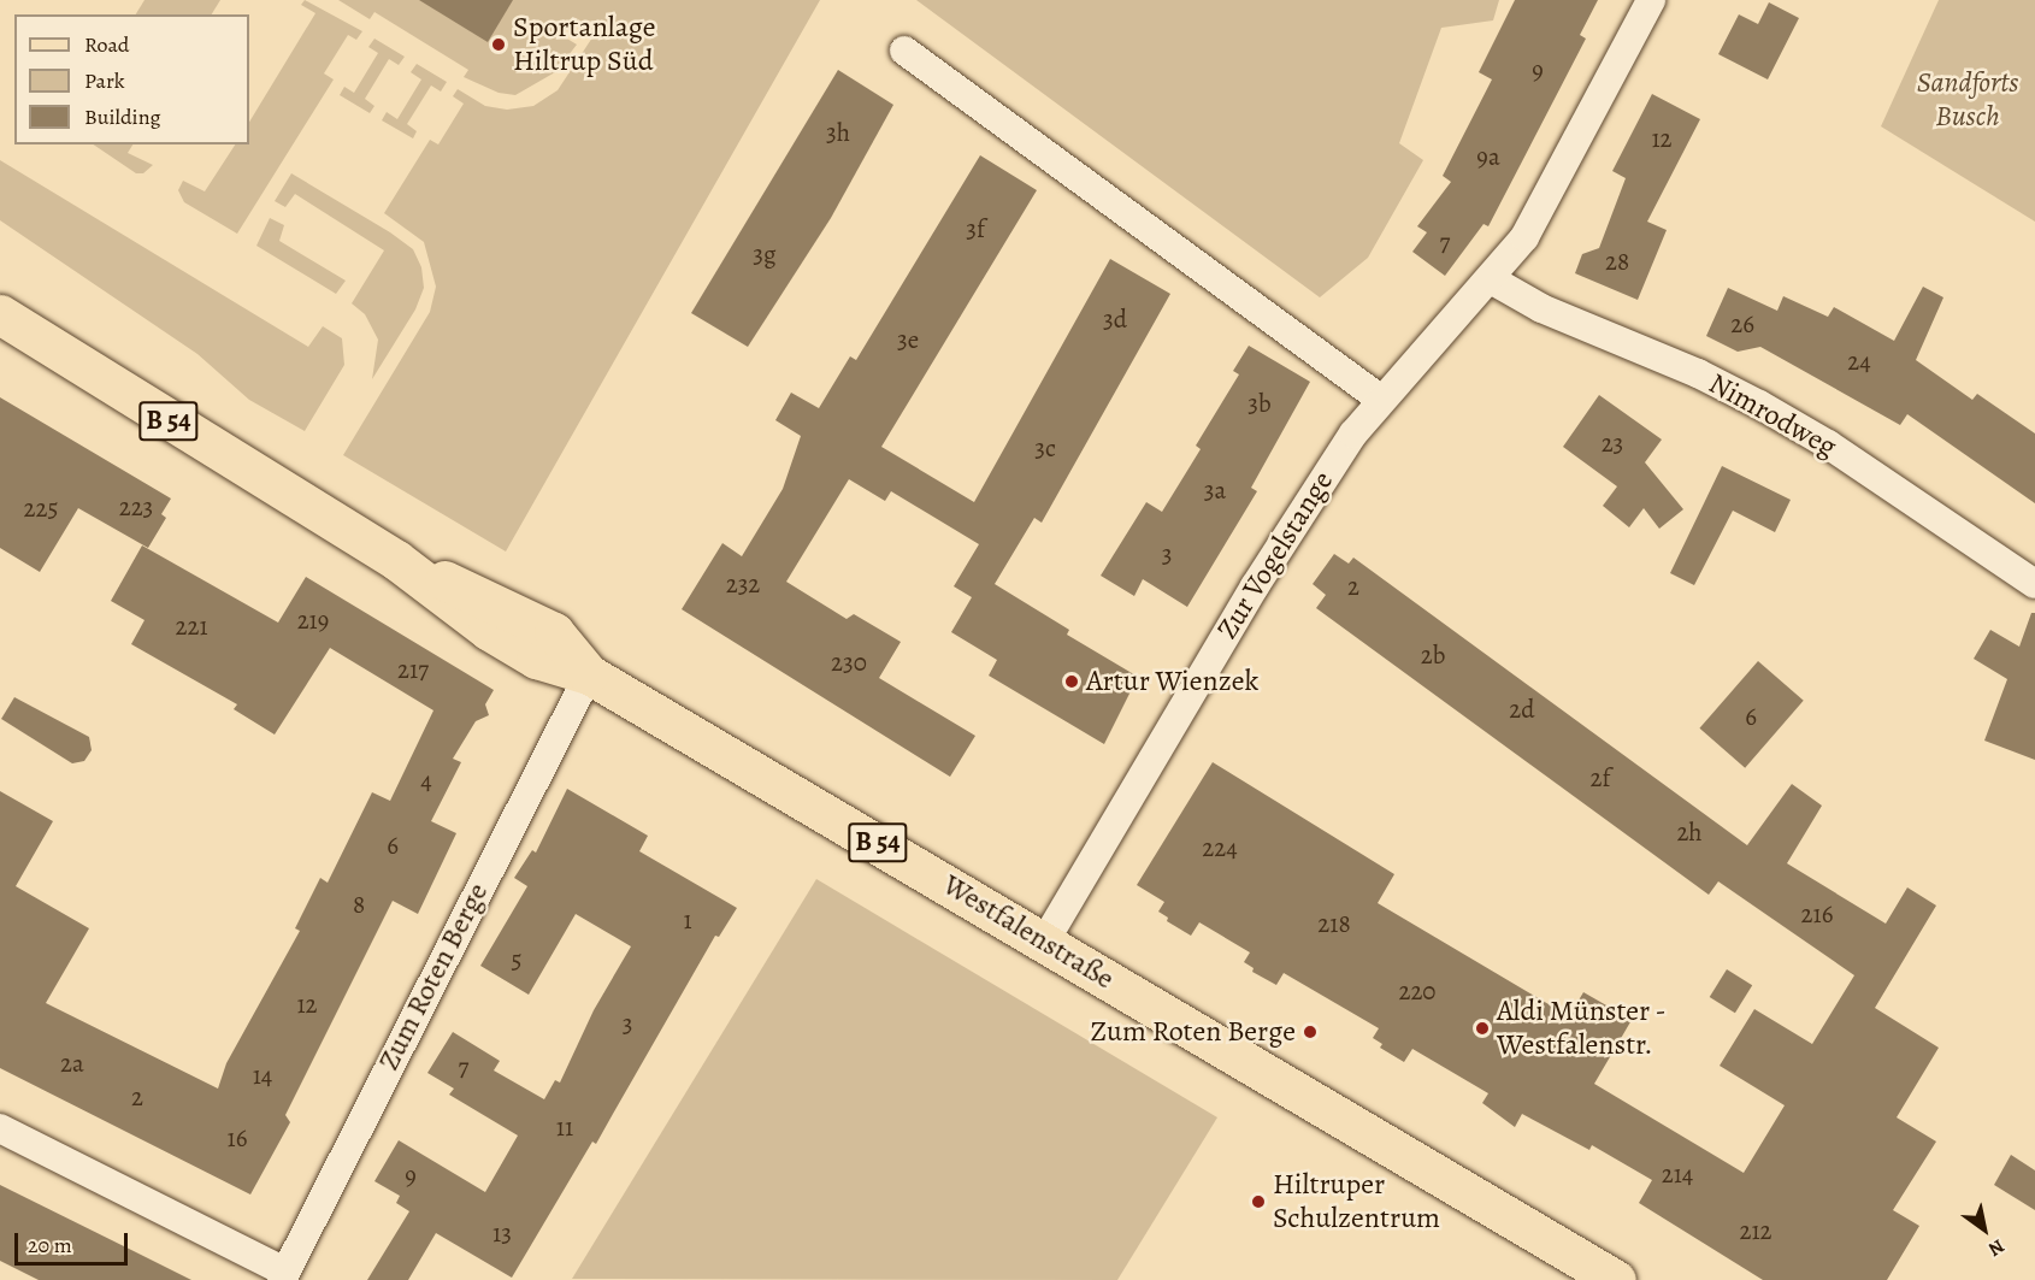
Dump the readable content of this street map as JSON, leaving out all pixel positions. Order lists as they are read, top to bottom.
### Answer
{
  "streets": {
    "main road": ["B 54", "Westfalenstraße"],
    "street": ["Nimrodweg", "Zur Vogelstange", "Zum Roten Berge"]
  },
  "crossings": [
    ["Nimrodweg", "Zur Vogelstange"],
    ["Zur Vogelstange", "Westfalenstraße"],
    ["Westfalenstraße", "Zum Roten Berge"]
  ],
  "parks": ["Sandforts Busch"],
  "places": [
    "Sportanlage Hiltrup Süd",
    "Artur Wienzek",
    "Aldi Münster - Westfalenstr.",
    "Zum Roten Berge",
    "Hiltruper Schulzentrum"
  ],
  "house_numbers": [
    "9",
    "3h",
    "12",
    "9a",
    "3f",
    "7",
    "3g",
    "28",
    "3d",
    "26",
    "3e",
    "24",
    "3b",
    "23",
    "3c",
    "3a",
    "223",
    "225",
    "3",
    "232",
    "2",
    "219",
    "221",
    "2b",
    "230",
    "217",
    "2d",
    "6",
    "2f",
    "4",
    "2h",
    "6",
    "224",
    "8",
    "216",
    "1",
    "218",
    "5",
    "220",
    "12",
    "3",
    "2a",
    "7",
    "14",
    "2",
    "11",
    "16",
    "214",
    "9",
    "212",
    "13"
  ],
  "legend": ["Road", "Park", "Building"],
  "scale_bar": "20 m",
  "north": "bottom right"
}
